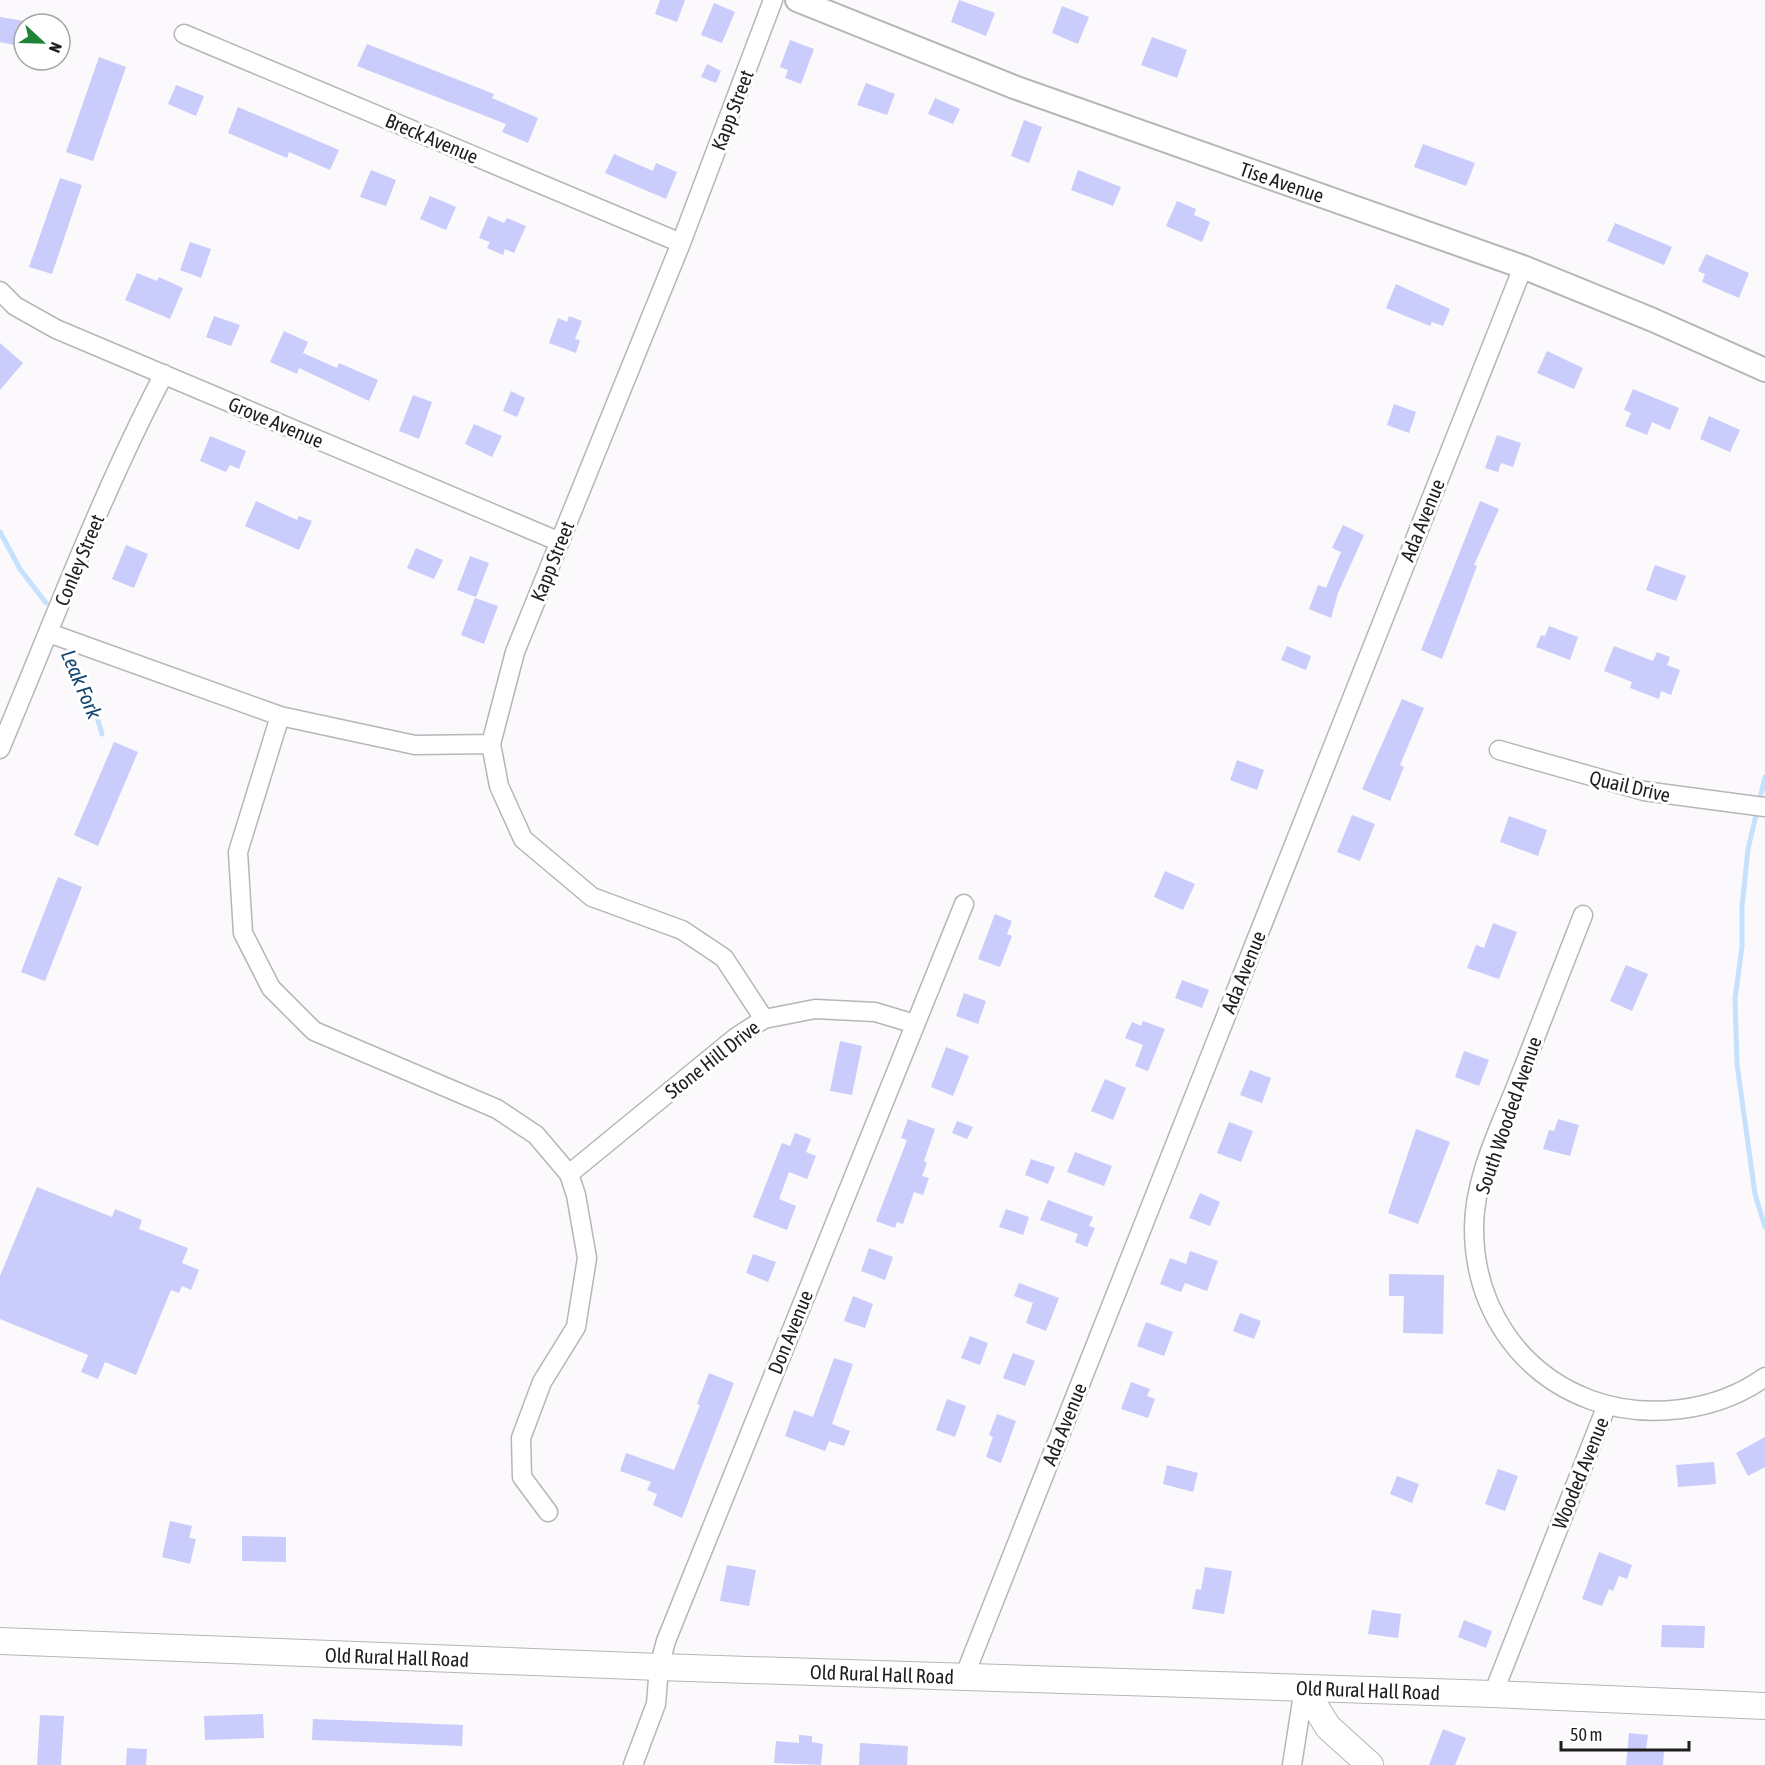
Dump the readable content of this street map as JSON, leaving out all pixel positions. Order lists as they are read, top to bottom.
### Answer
{
  "streets": {
    "main road": ["Old Rural Hall Road"],
    "street": [
      "Kapp Street",
      "Breck Avenue",
      "Tise Avenue",
      "Grove Avenue",
      "Ada Avenue",
      "Conley Street",
      "Quail Drive",
      "Stone Hill Drive",
      "South Wooded Avenue",
      "Don Avenue",
      "Wooded Avenue"
    ]
  },
  "crossings": [
    ["Kapp Street", "Breck Avenue"],
    ["Kapp Street", "Grove Avenue"],
    ["Kapp Street", "Stone Hill Drive"],
    ["Tise Avenue", "Ada Avenue"],
    ["Grove Avenue", "Conley Street"],
    ["Ada Avenue", "Old Rural Hall Road"],
    ["Stone Hill Drive", "Don Avenue"],
    ["South Wooded Avenue", "Wooded Avenue"],
    ["Don Avenue", "Old Rural Hall Road"],
    ["Wooded Avenue", "Old Rural Hall Road"]
  ],
  "water": ["Leak Fork"],
  "scale_bar": "50 m",
  "north": "right"
}
